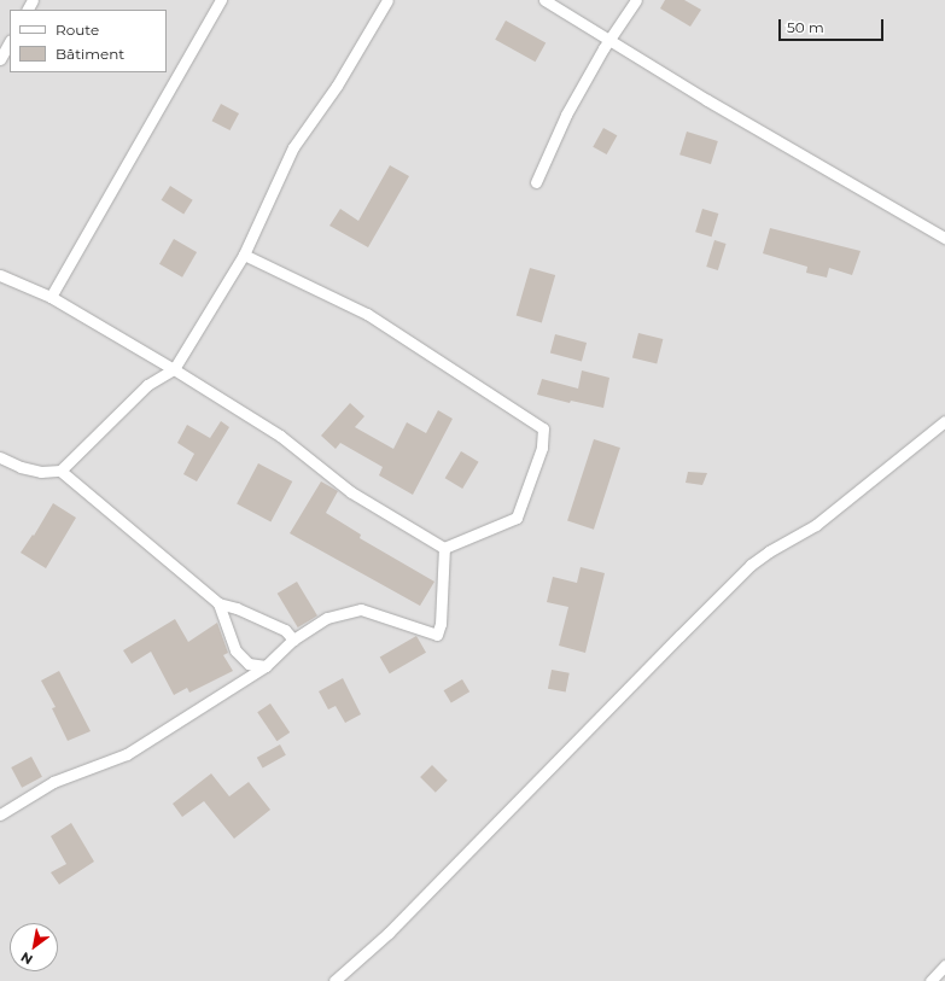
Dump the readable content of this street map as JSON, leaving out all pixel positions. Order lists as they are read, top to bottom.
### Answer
{
  "legend": ["Route", "Bâtiment"],
  "scale_bar": "50 m",
  "north": "bottom left"
}
